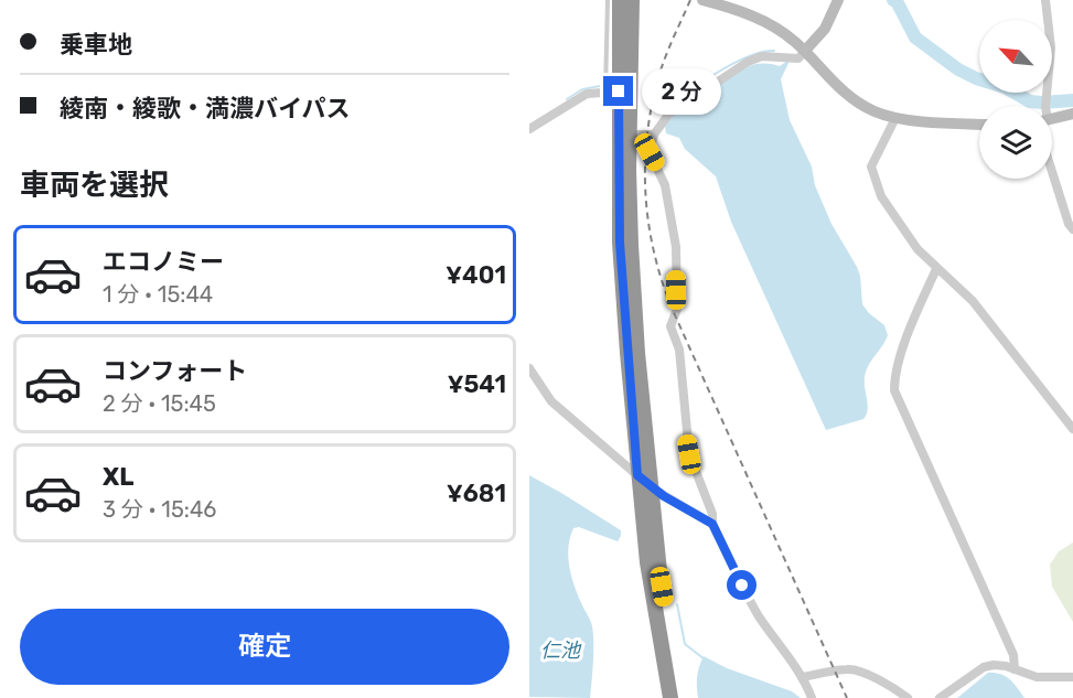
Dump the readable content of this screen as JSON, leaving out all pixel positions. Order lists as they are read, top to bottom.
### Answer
{
  "water": ["仁池"],
  "north": "top left",
  "page": {
    "banner": ["乗車地", "綾南・綾歌・満濃バイパス"],
    "bubble": "2 分",
    "heading": "車両を選択",
    "list": [
      {
        "name": "エコノミー",
        "note": "1 分 · 15:44",
        "value": "¥401"
      },
      {
        "name": "コンフォート",
        "note": "2 分 · 15:45",
        "value": "¥541"
      },
      {
        "name": "XL",
        "note": "3 分 · 15:46",
        "value": "¥681"
      }
    ],
    "buttons": "確定"
  }
}
